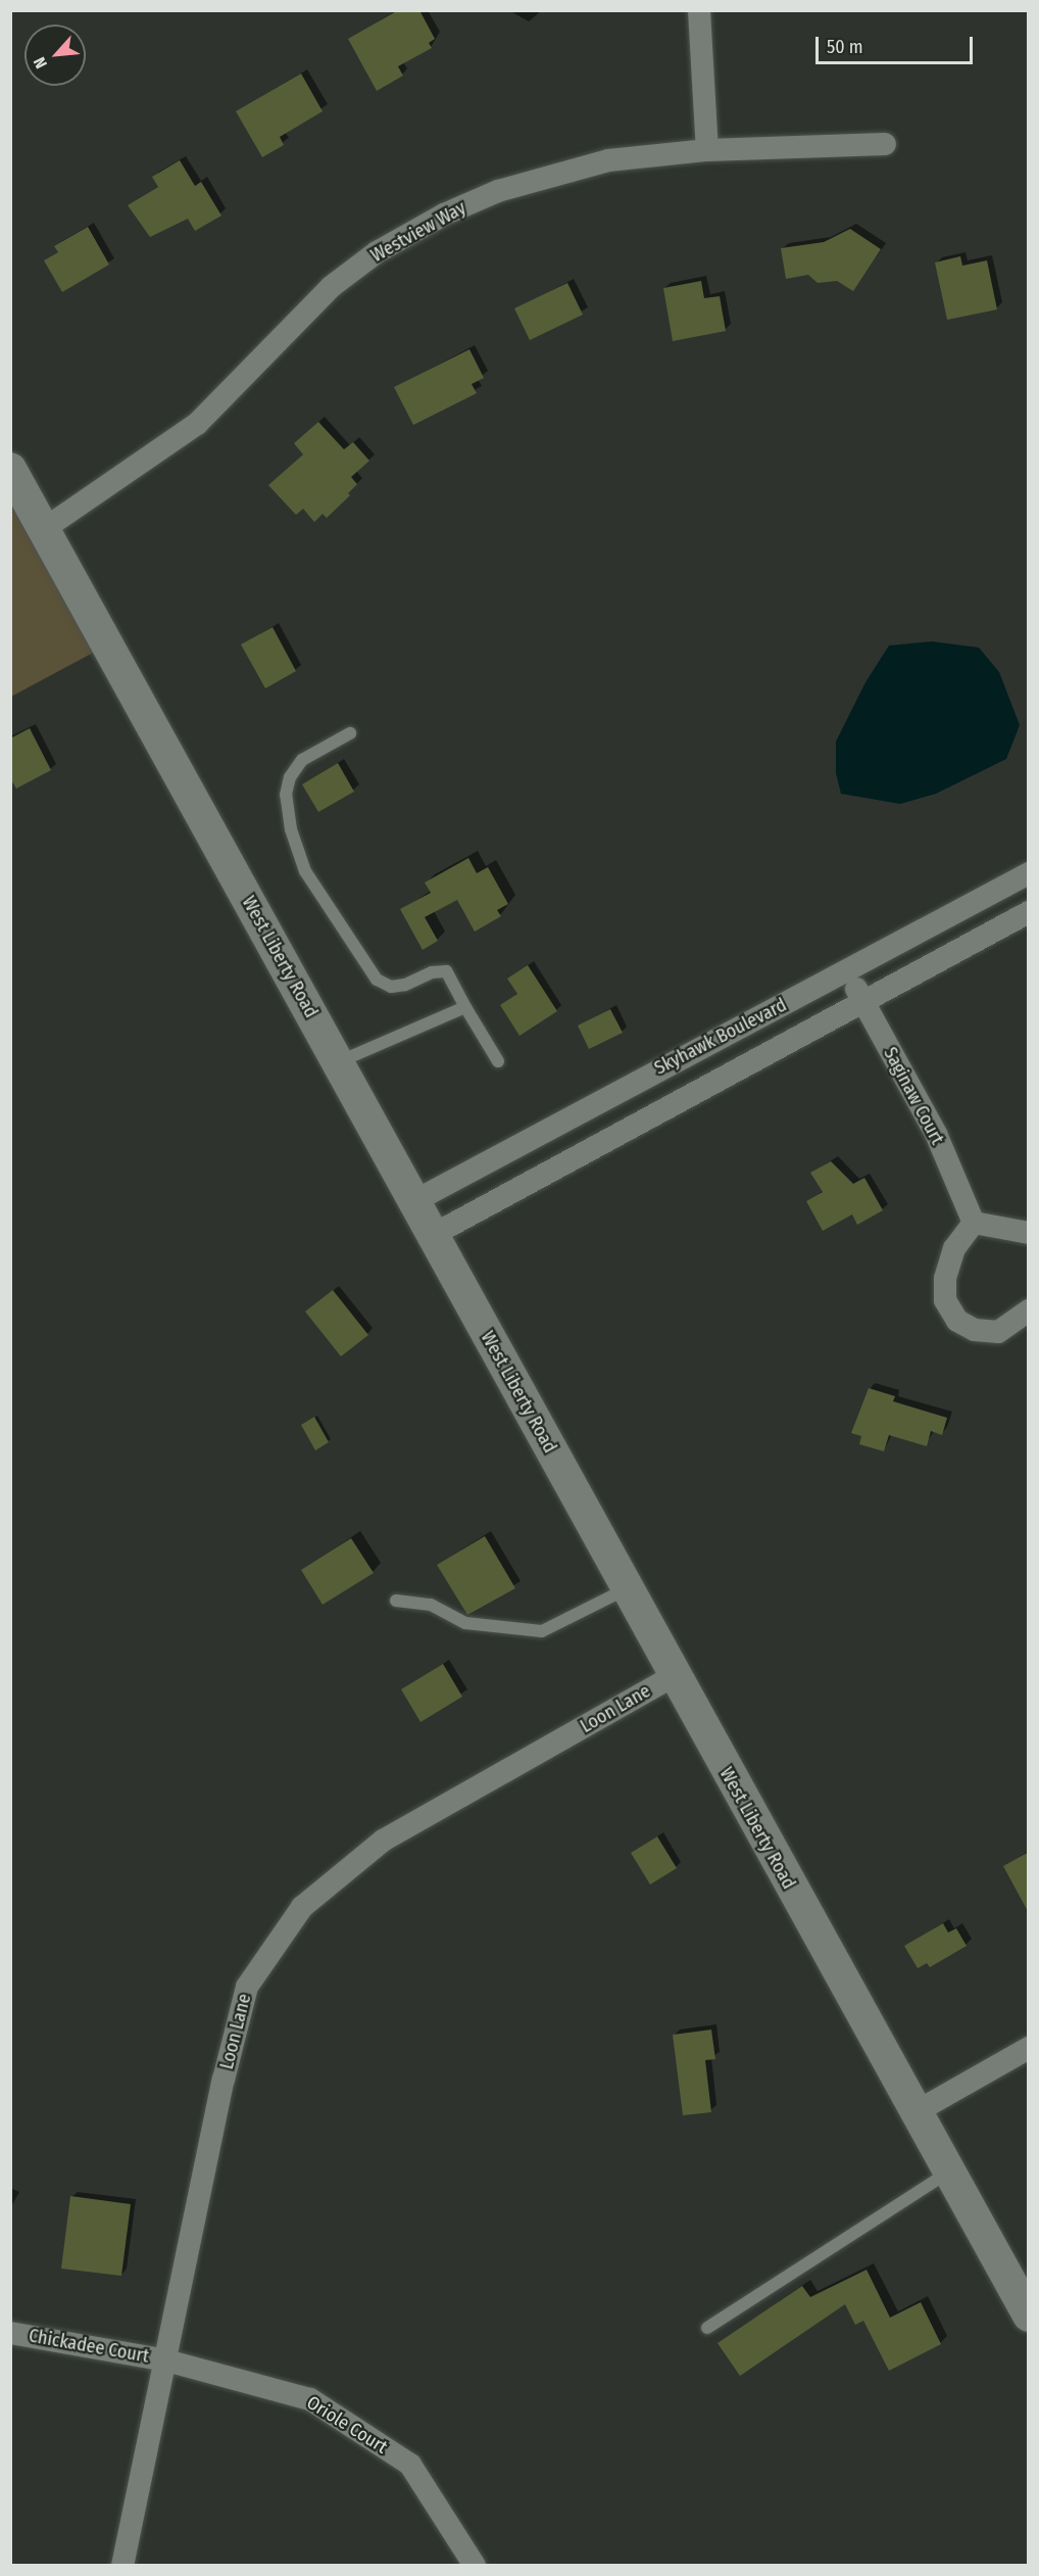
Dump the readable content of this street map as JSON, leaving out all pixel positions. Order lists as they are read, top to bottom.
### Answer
{
  "streets": {
    "main road": ["West Liberty Road"],
    "street": [
      "Westview Way",
      "Skyhawk Boulevard",
      "Saginaw Court",
      "Loon Lane",
      "Chickadee Court",
      "Oriole Court"
    ]
  },
  "crossings": [
    ["Westview Way", "West Liberty Road"],
    ["West Liberty Road", "Skyhawk Boulevard"],
    ["West Liberty Road", "Loon Lane"],
    ["Skyhawk Boulevard", "Saginaw Court"],
    ["Loon Lane", "Chickadee Court"],
    ["Loon Lane", "Oriole Court"],
    ["Chickadee Court", "Oriole Court"]
  ],
  "scale_bar": "50 m",
  "north": "bottom left"
}
